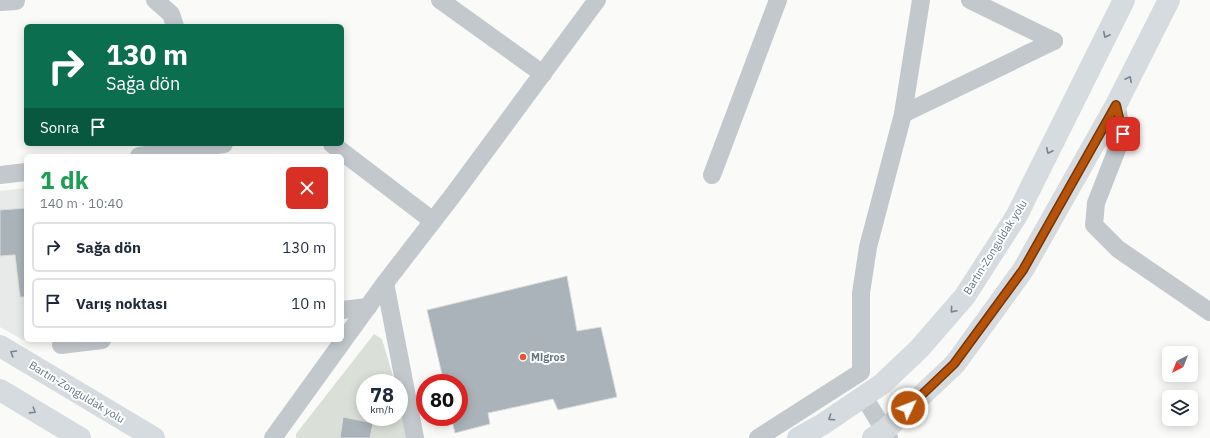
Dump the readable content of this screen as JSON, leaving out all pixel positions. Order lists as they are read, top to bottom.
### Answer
{
  "streets": {
    "highway": ["Bartın-Zonguldak yolu"]
  },
  "places": ["Migros"],
  "north": "bottom left",
  "page": {
    "turn": ["130 m", "Sağa dön"],
    "then": "Sonra",
    "heading": ["1 dk", "140 m · 10:40"],
    "list": [
      {
        "name": "Sağa dön",
        "value": "130 m"
      },
      {
        "name": "Varış noktası",
        "value": "10 m"
      }
    ],
    "speed": "78 km/h",
    "limit": "80"
  }
}
